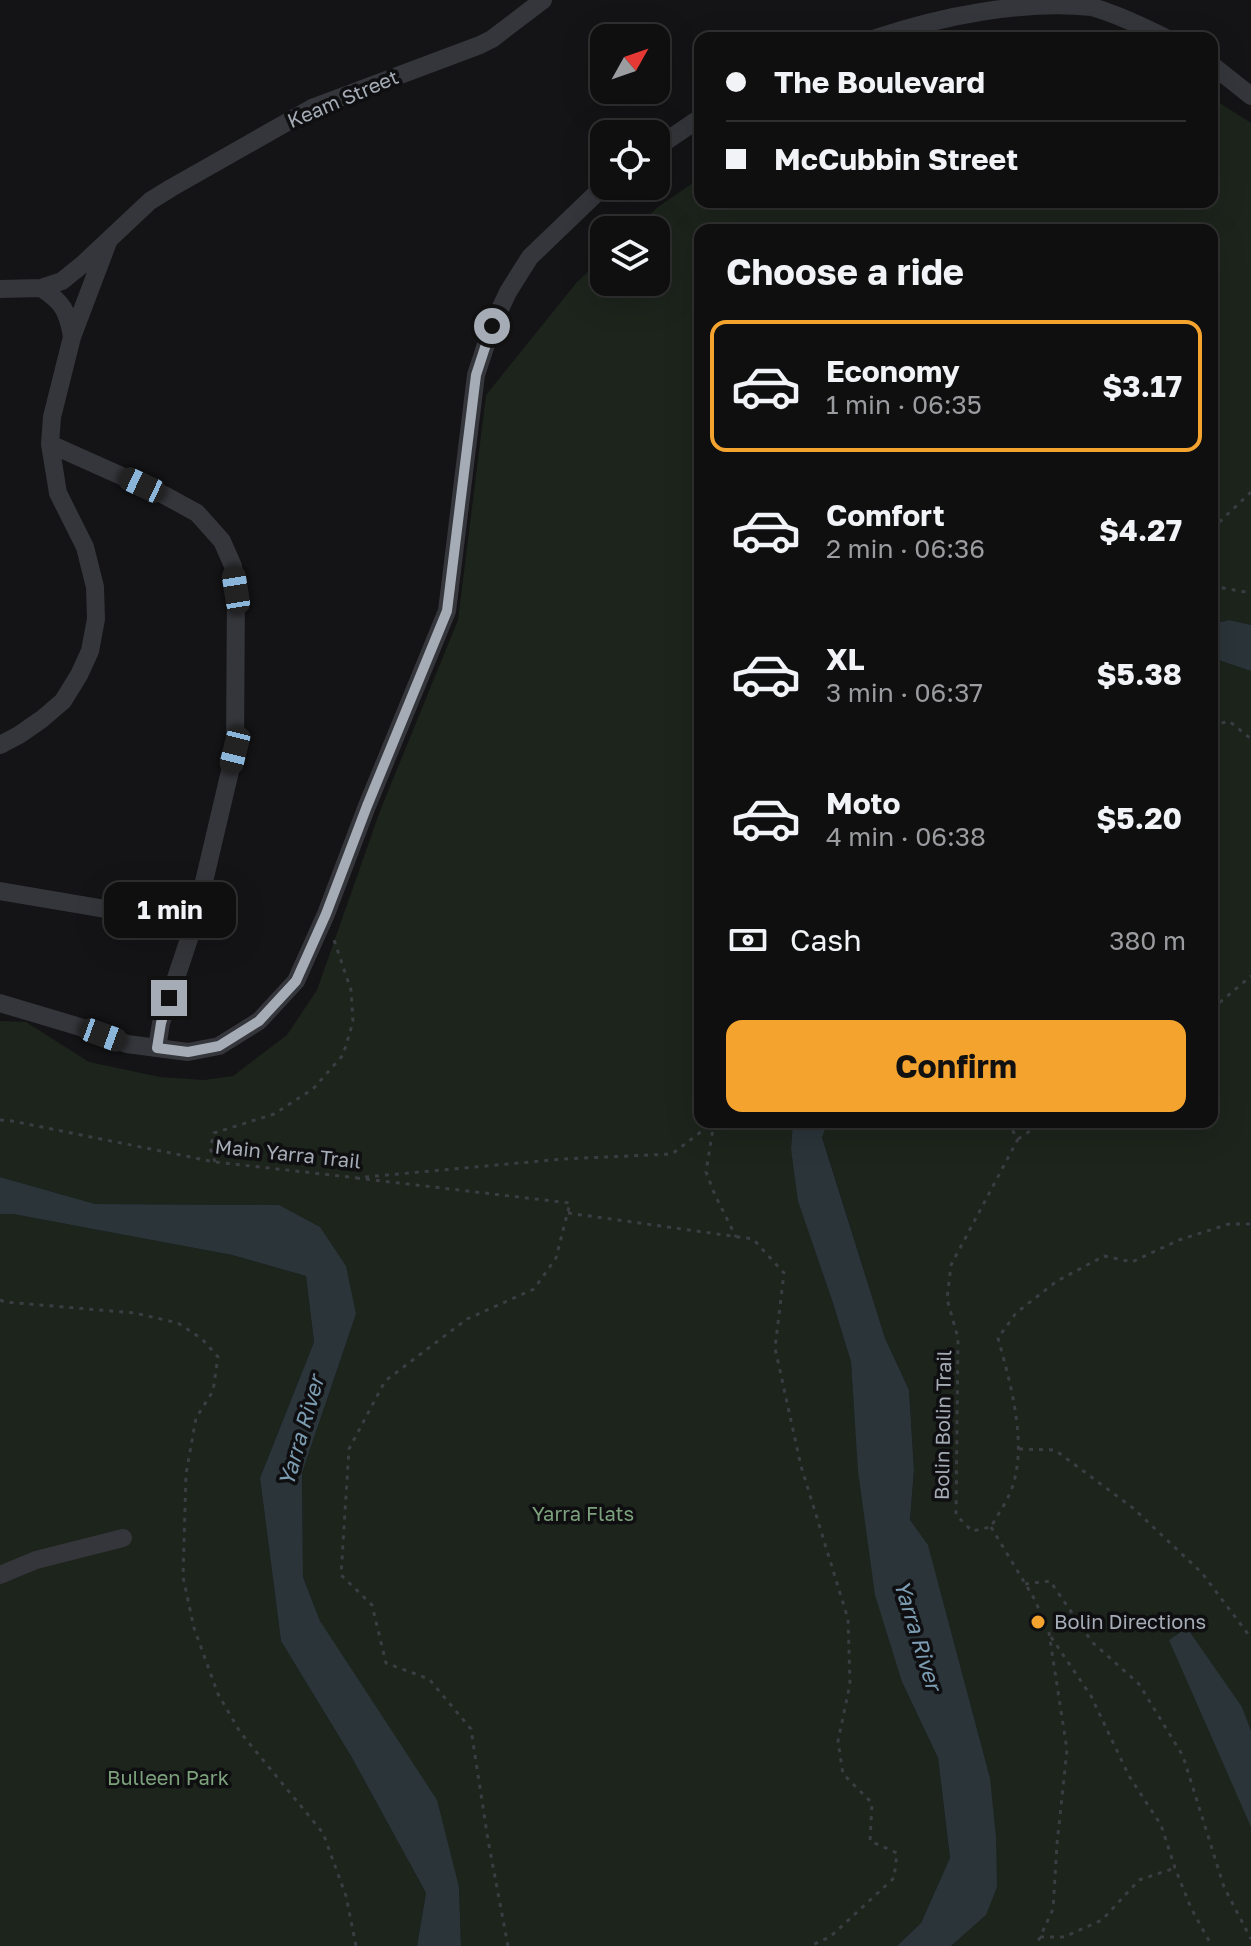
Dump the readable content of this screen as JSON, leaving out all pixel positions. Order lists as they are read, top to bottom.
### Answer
{
  "streets": {
    "street": ["Keam Street"],
    "path": ["Main Yarra Trail", "Bolin Bolin Trail"]
  },
  "water": ["Yarra River"],
  "parks": ["Yarra Flats", "Bulleen Park"],
  "places": ["Bolin Directions"],
  "north": "top right",
  "page": {
    "banner": ["The Boulevard", "McCubbin Street"],
    "heading": "Choose a ride",
    "list": [
      {
        "name": "Economy",
        "note": "1 min · 06:35",
        "value": "$3.17"
      },
      {
        "name": "Comfort",
        "note": "2 min · 06:36",
        "value": "$4.27"
      },
      {
        "name": "XL",
        "note": "3 min · 06:37",
        "value": "$5.38"
      },
      {
        "name": "Moto",
        "note": "4 min · 06:38",
        "value": "$5.20"
      }
    ],
    "bubble": "1 min",
    "pay": ["Cash", "380 m"],
    "buttons": "Confirm"
  }
}
